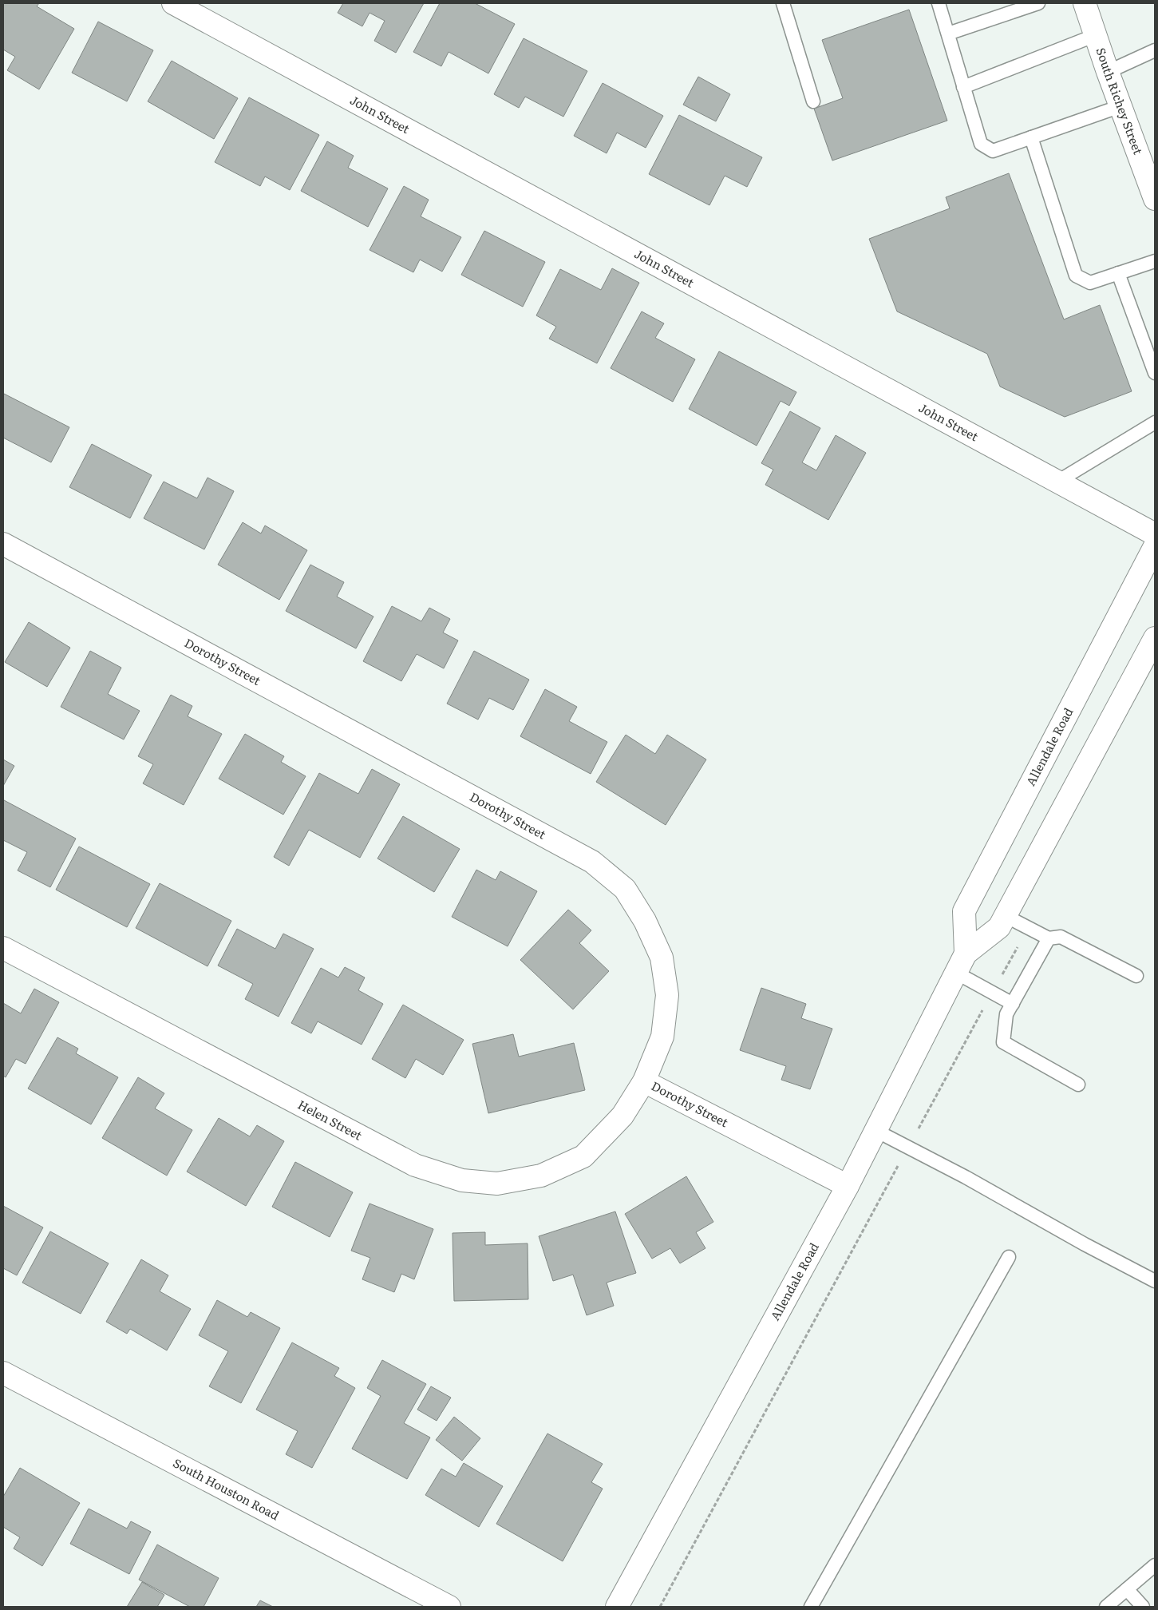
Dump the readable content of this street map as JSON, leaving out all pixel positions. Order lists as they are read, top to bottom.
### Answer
{
  "streets": {
    "street": [
      "South Richey Street",
      "John Street",
      "Dorothy Street",
      "Allendale Road",
      "Helen Street",
      "South Houston Road"
    ]
  },
  "crossings": [
    ["Dorothy Street", "Allendale Road"],
    ["Dorothy Street", "Helen Street"]
  ]
}
